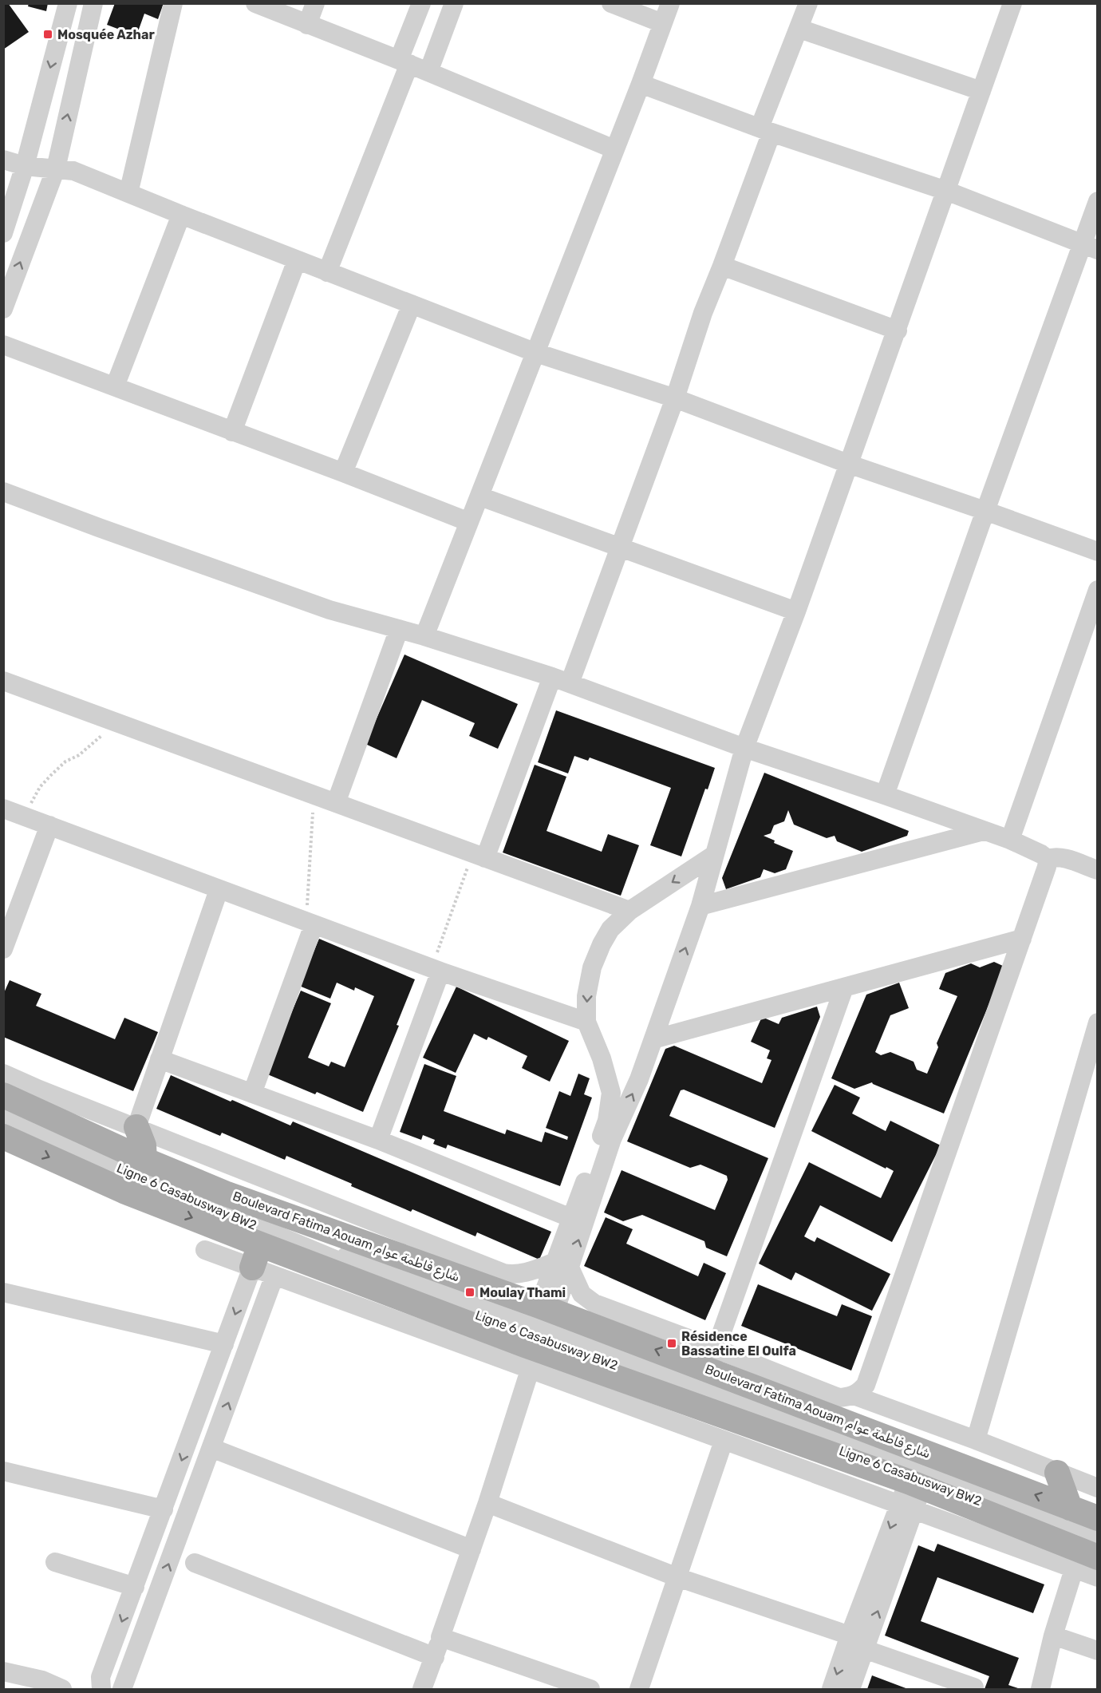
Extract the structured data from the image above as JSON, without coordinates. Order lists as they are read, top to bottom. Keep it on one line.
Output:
{"streets":{"main road":["Boulevard Fatima Aouam شارع فاطمة عوام"],"street":["Ligne 6 Casabusway BW2"]},"crossings":[["Ligne 6 Casabusway BW2","Boulevard Fatima Aouam شارع فاطمة عوام"]],"places":{"transit":["Mosquée Azhar","Moulay Thami","Résidence Bassatine El Oulfa"]}}
